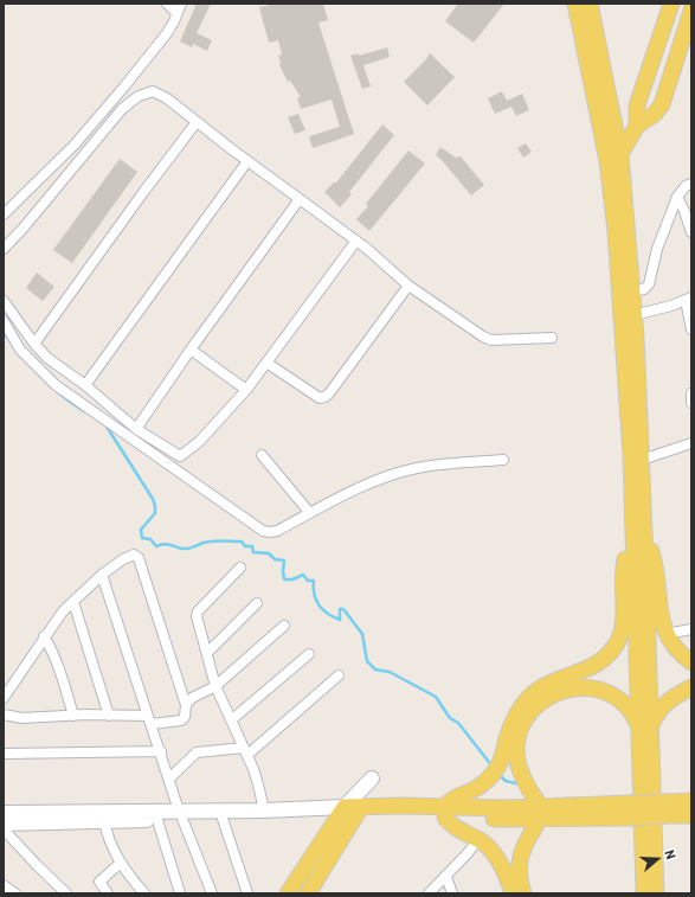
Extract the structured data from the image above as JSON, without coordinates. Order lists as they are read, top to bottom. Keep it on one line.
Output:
{"north":"right"}
